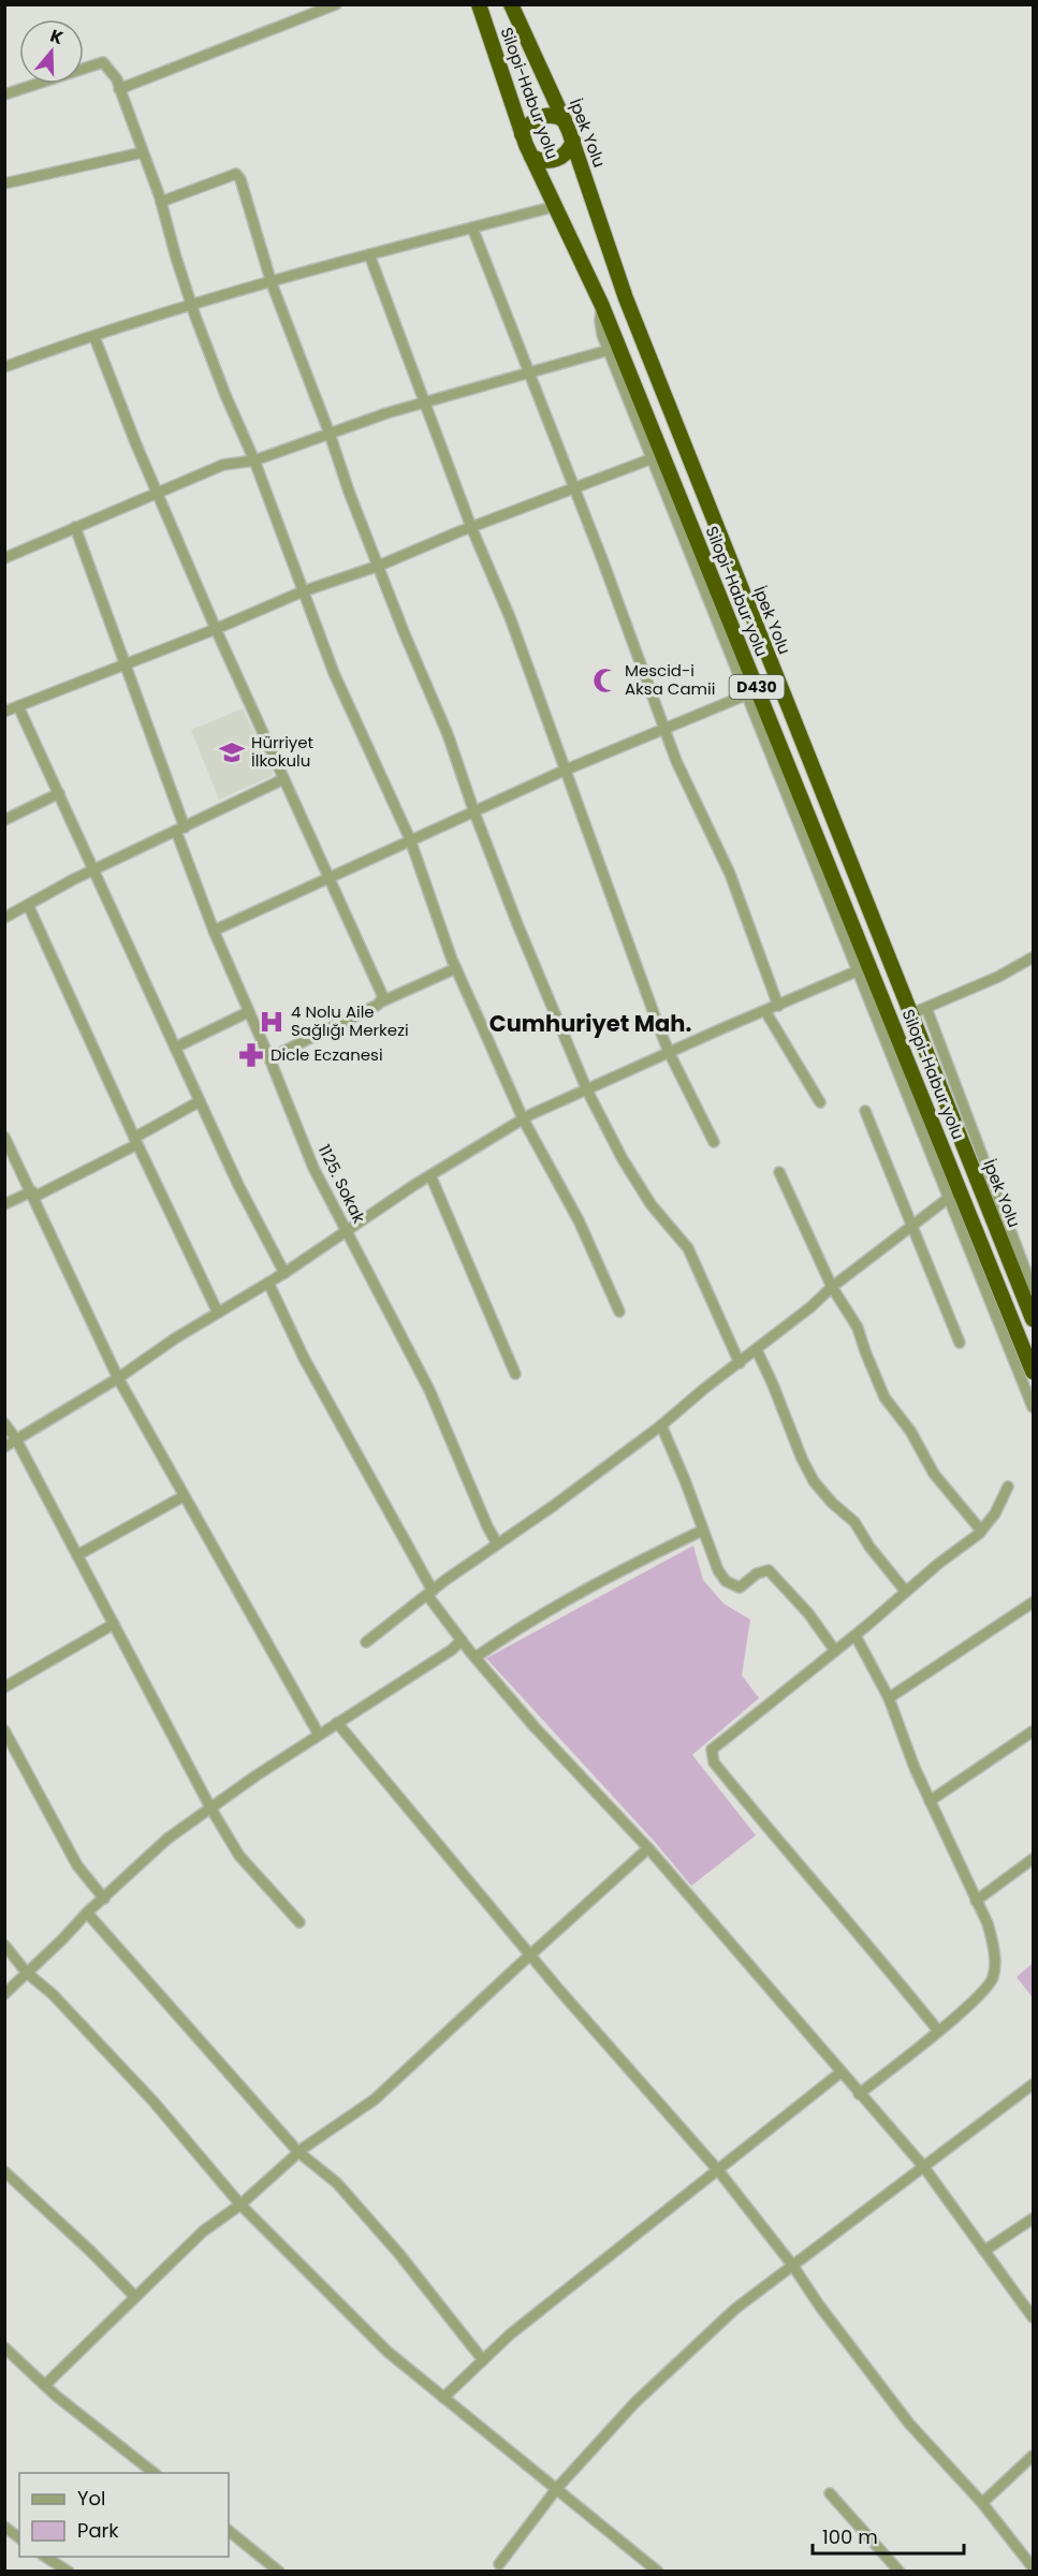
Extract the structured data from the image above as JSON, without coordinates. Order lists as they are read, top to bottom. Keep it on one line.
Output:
{"streets":{"highway":["Silopi-Habur yolu","İpek Yolu","D430"],"street":["1125. Sokak"]},"crossings":[["Silopi-Habur yolu","İpek Yolu"]],"districts":["Cumhuriyet Mah."],"places":{"mosque":["Mescid-i Aksa Camii"],"school or university":["Hürriyet İlkokulu"],"hospital":["4 Nolu Aile Sağlığı Merkezi"],"pharmacy":["Dicle Eczanesi"]},"legend":["Yol","Park"],"scale_bar":"100 m","north":"top"}
